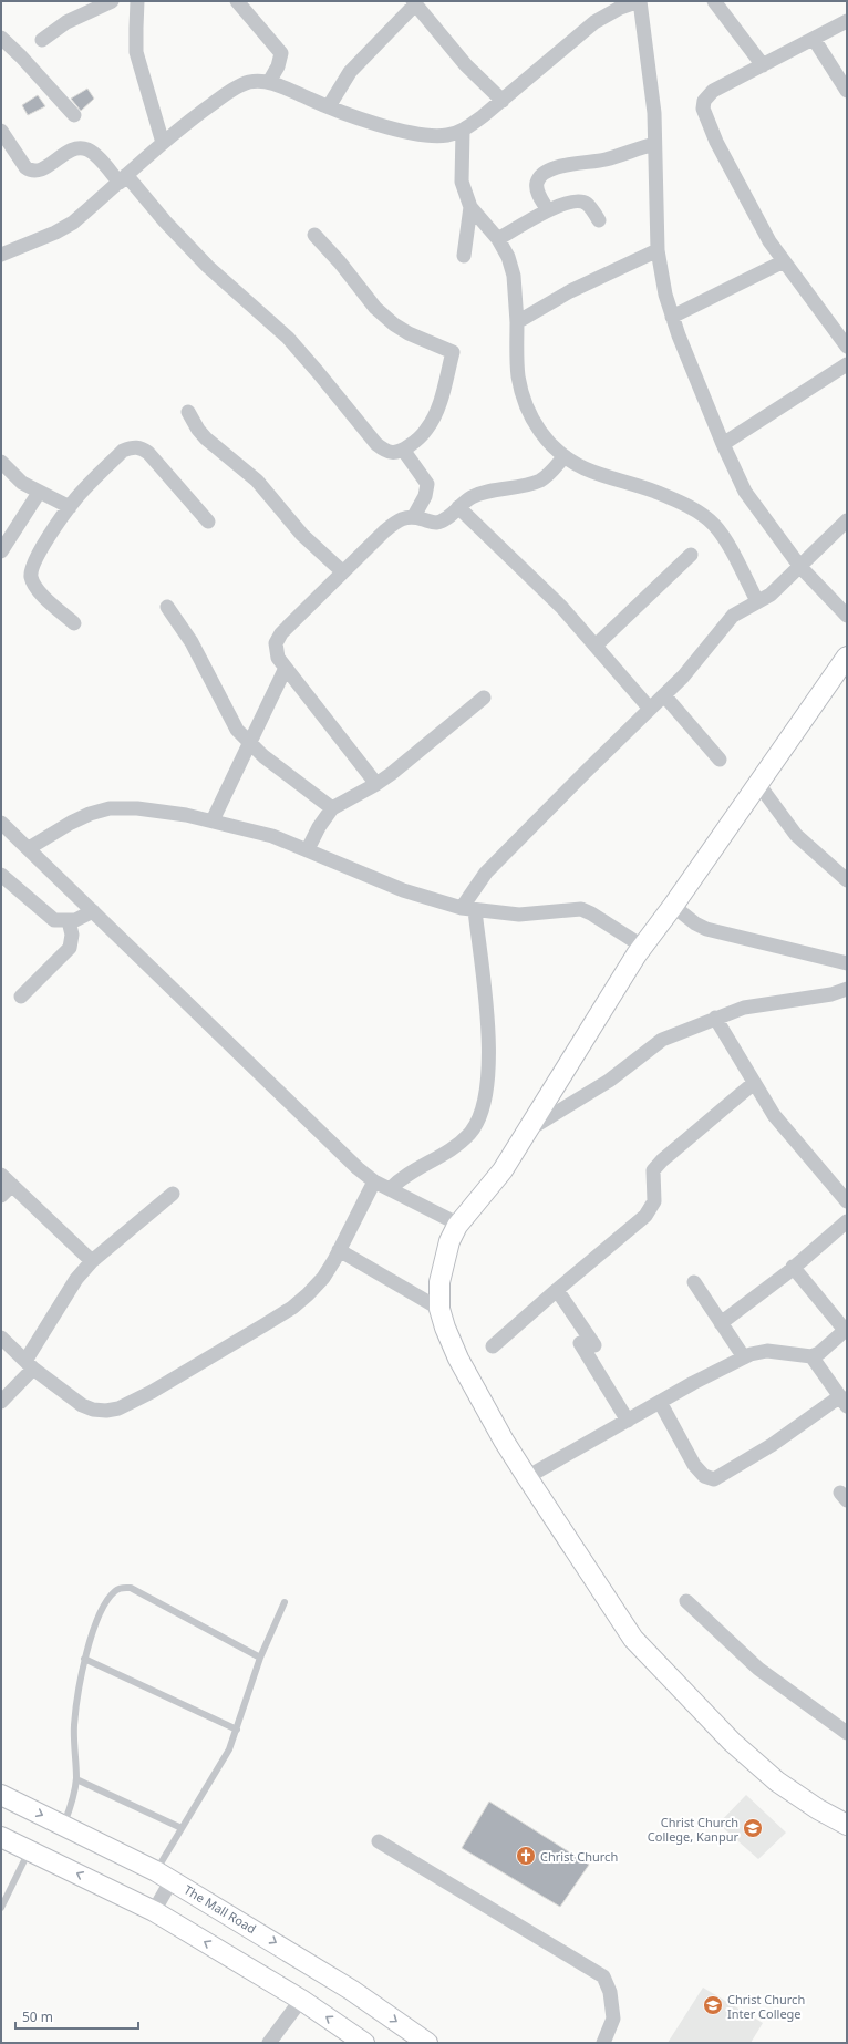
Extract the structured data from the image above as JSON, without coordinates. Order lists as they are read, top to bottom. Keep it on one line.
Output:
{"streets":{"street":["The Mall Road"]},"places":{"school or university":["Christ Church College, Kanpur","Christ Church Inter College"],"church":["Christ Church"]},"scale_bar":"50 m"}
